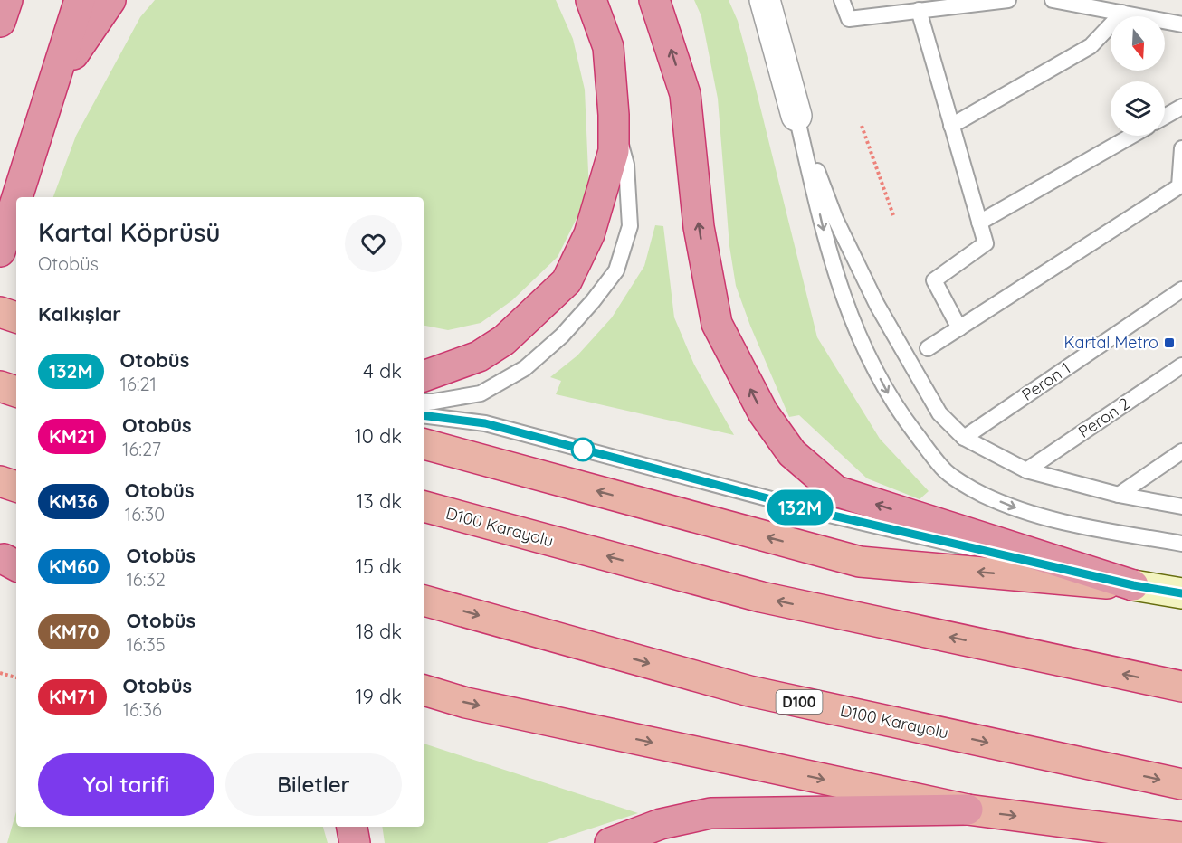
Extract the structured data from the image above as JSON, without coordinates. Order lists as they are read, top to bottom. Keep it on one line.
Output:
{"streets":{"highway":["D100 Karayolu","D100"],"lane":["Peron 1","Peron 2"]},"places":{"transit":["Kartal Metro"]},"lines":["bus line 132M"],"north":"bottom","page":{"on_map":"132M","heading":[["Kartal Köprüsü","Otobüs"],"Kalkışlar"],"list":[{"mark":"132M","name":"Otobüs","note":"16:21","value":"4 dk"},{"mark":"KM21","name":"Otobüs","note":"16:27","value":"10 dk"},{"mark":"KM36","name":"Otobüs","note":"16:30","value":"13 dk"},{"mark":"KM60","name":"Otobüs","note":"16:32","value":"15 dk"},{"mark":"KM70","name":"Otobüs","note":"16:35","value":"18 dk"},{"mark":"KM71","name":"Otobüs","note":"16:36","value":"19 dk"}],"buttons":["Yol tarifi","Biletler"]}}
